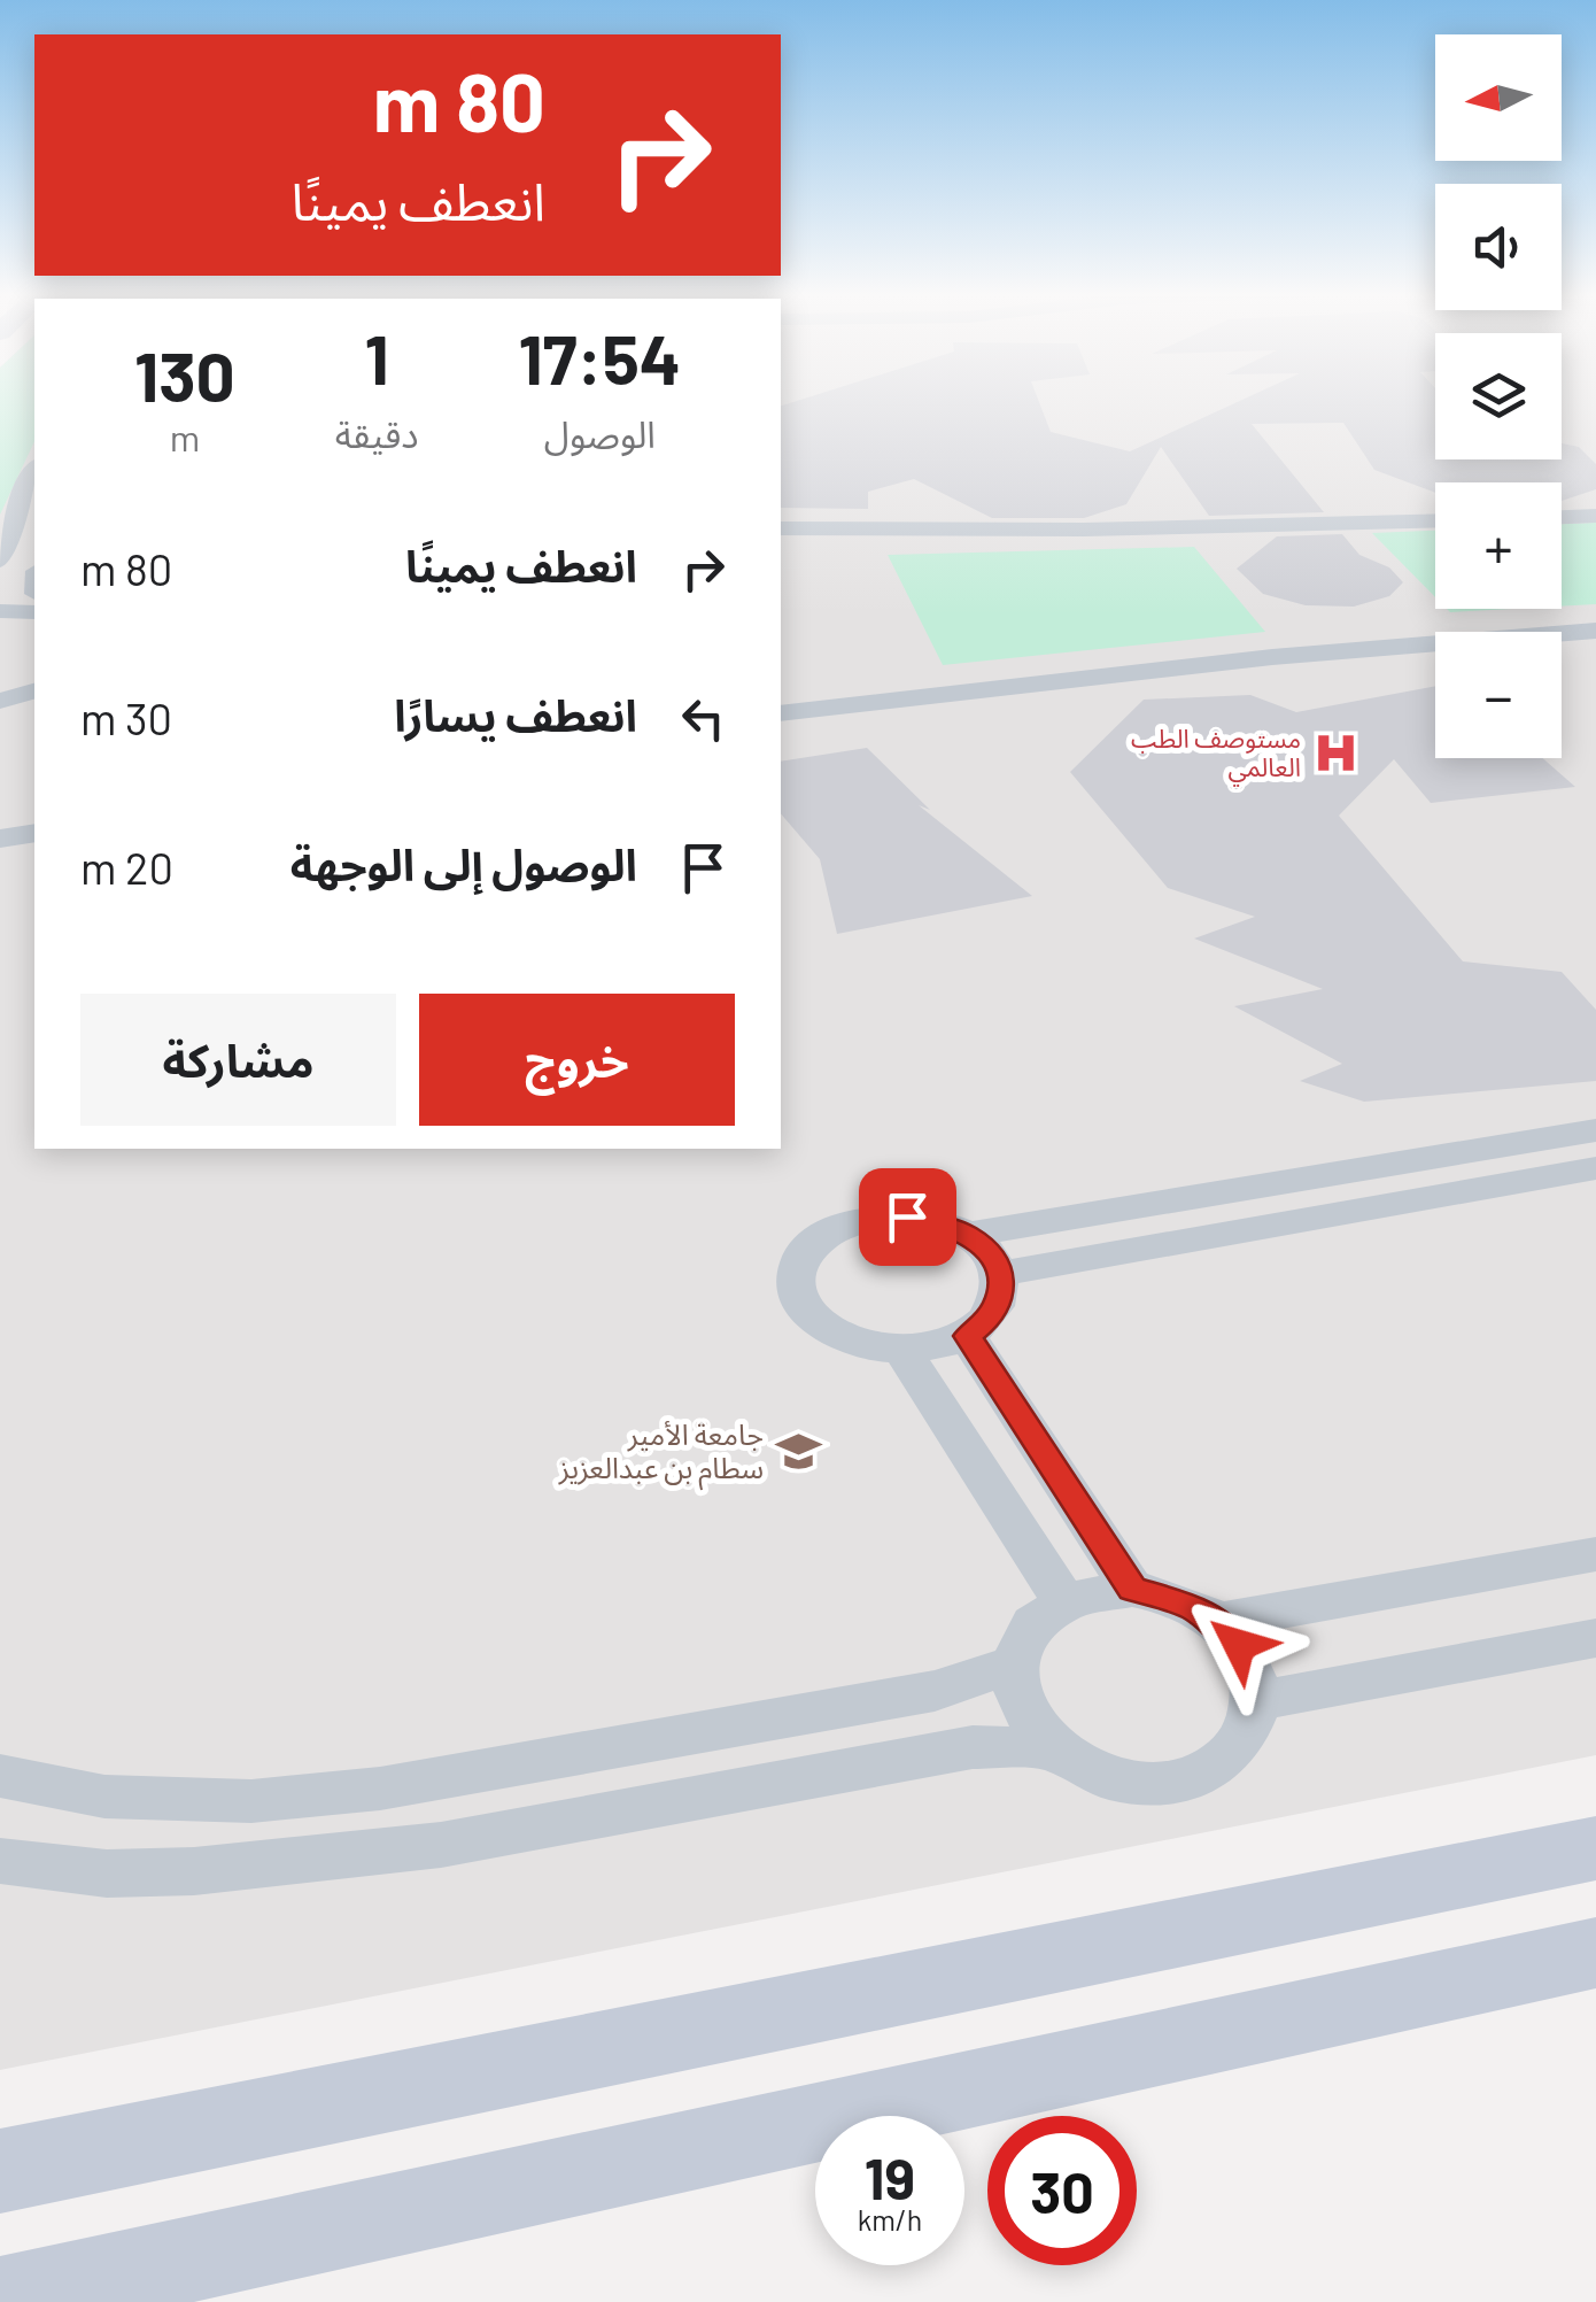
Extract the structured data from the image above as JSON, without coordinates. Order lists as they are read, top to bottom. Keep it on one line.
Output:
{"places":{"hospital":["مستوصف الطب العالمي"],"school or university":["جامعة الأمير سطام بن عبدالعزيز"]},"north":"left","page":{"map_buttons":["+","−"],"turn":["80 m","انعطف يمينًا"],"eta":["17:54","الوصول","1","دقيقة","130","m"],"list":[{"name":"انعطف يمينًا","value":"80 m"},{"name":"انعطف يسارًا","value":"30 m"},{"name":"الوصول إلى الوجهة","value":"20 m"}],"buttons":["خروج","مشاركة"],"speed":"19 km/h","limit":"30"}}
